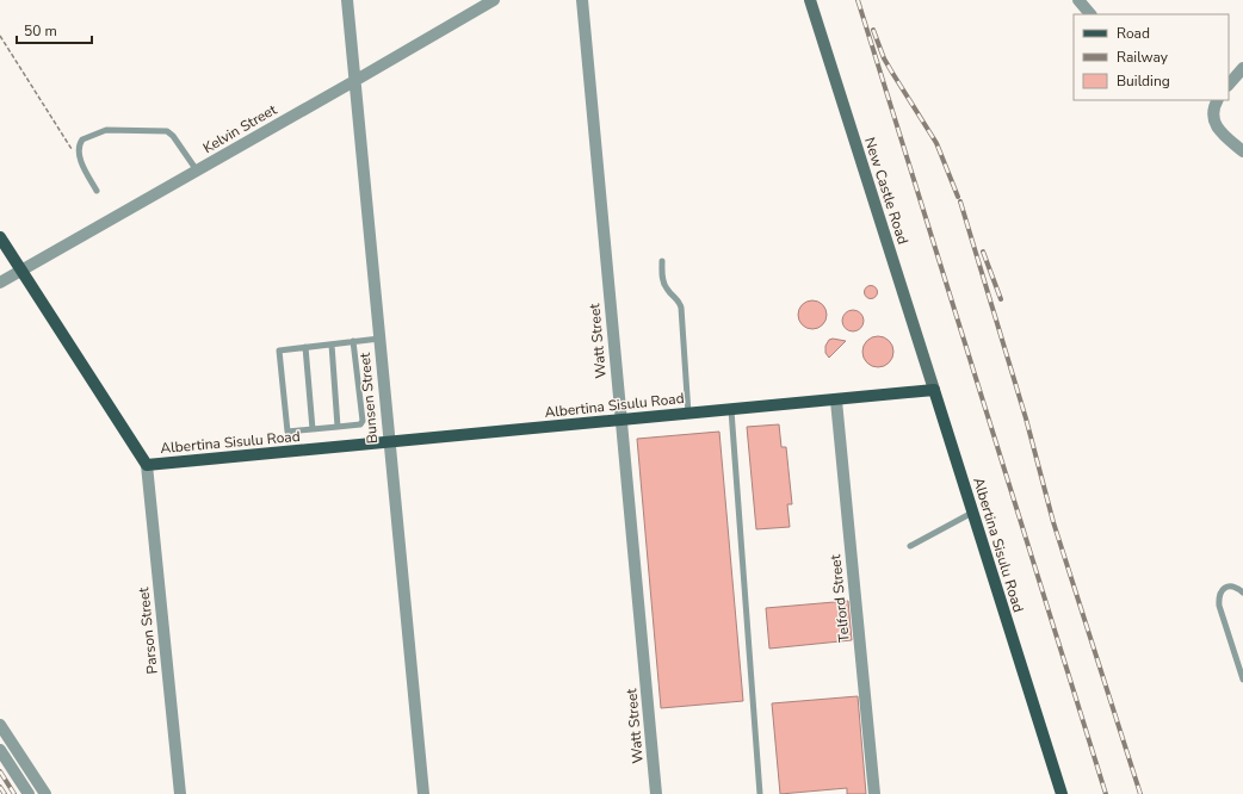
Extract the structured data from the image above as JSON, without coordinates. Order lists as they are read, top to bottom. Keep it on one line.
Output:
{"streets":{"main road":["Albertina Sisulu Road"],"street":["Kelvin Street","New Castle Road","Watt Street","Bunsen Street","Telford Street","Parson Street"]},"crossings":[["Kelvin Street","Bunsen Street"],["Kelvin Street","Albertina Sisulu Road"],["New Castle Road","Albertina Sisulu Road"],["Watt Street","Albertina Sisulu Road"],["Bunsen Street","Albertina Sisulu Road"],["Albertina Sisulu Road","Telford Street"],["Albertina Sisulu Road","Parson Street"]],"legend":["Road","Railway","Building"],"scale_bar":"50 m"}
